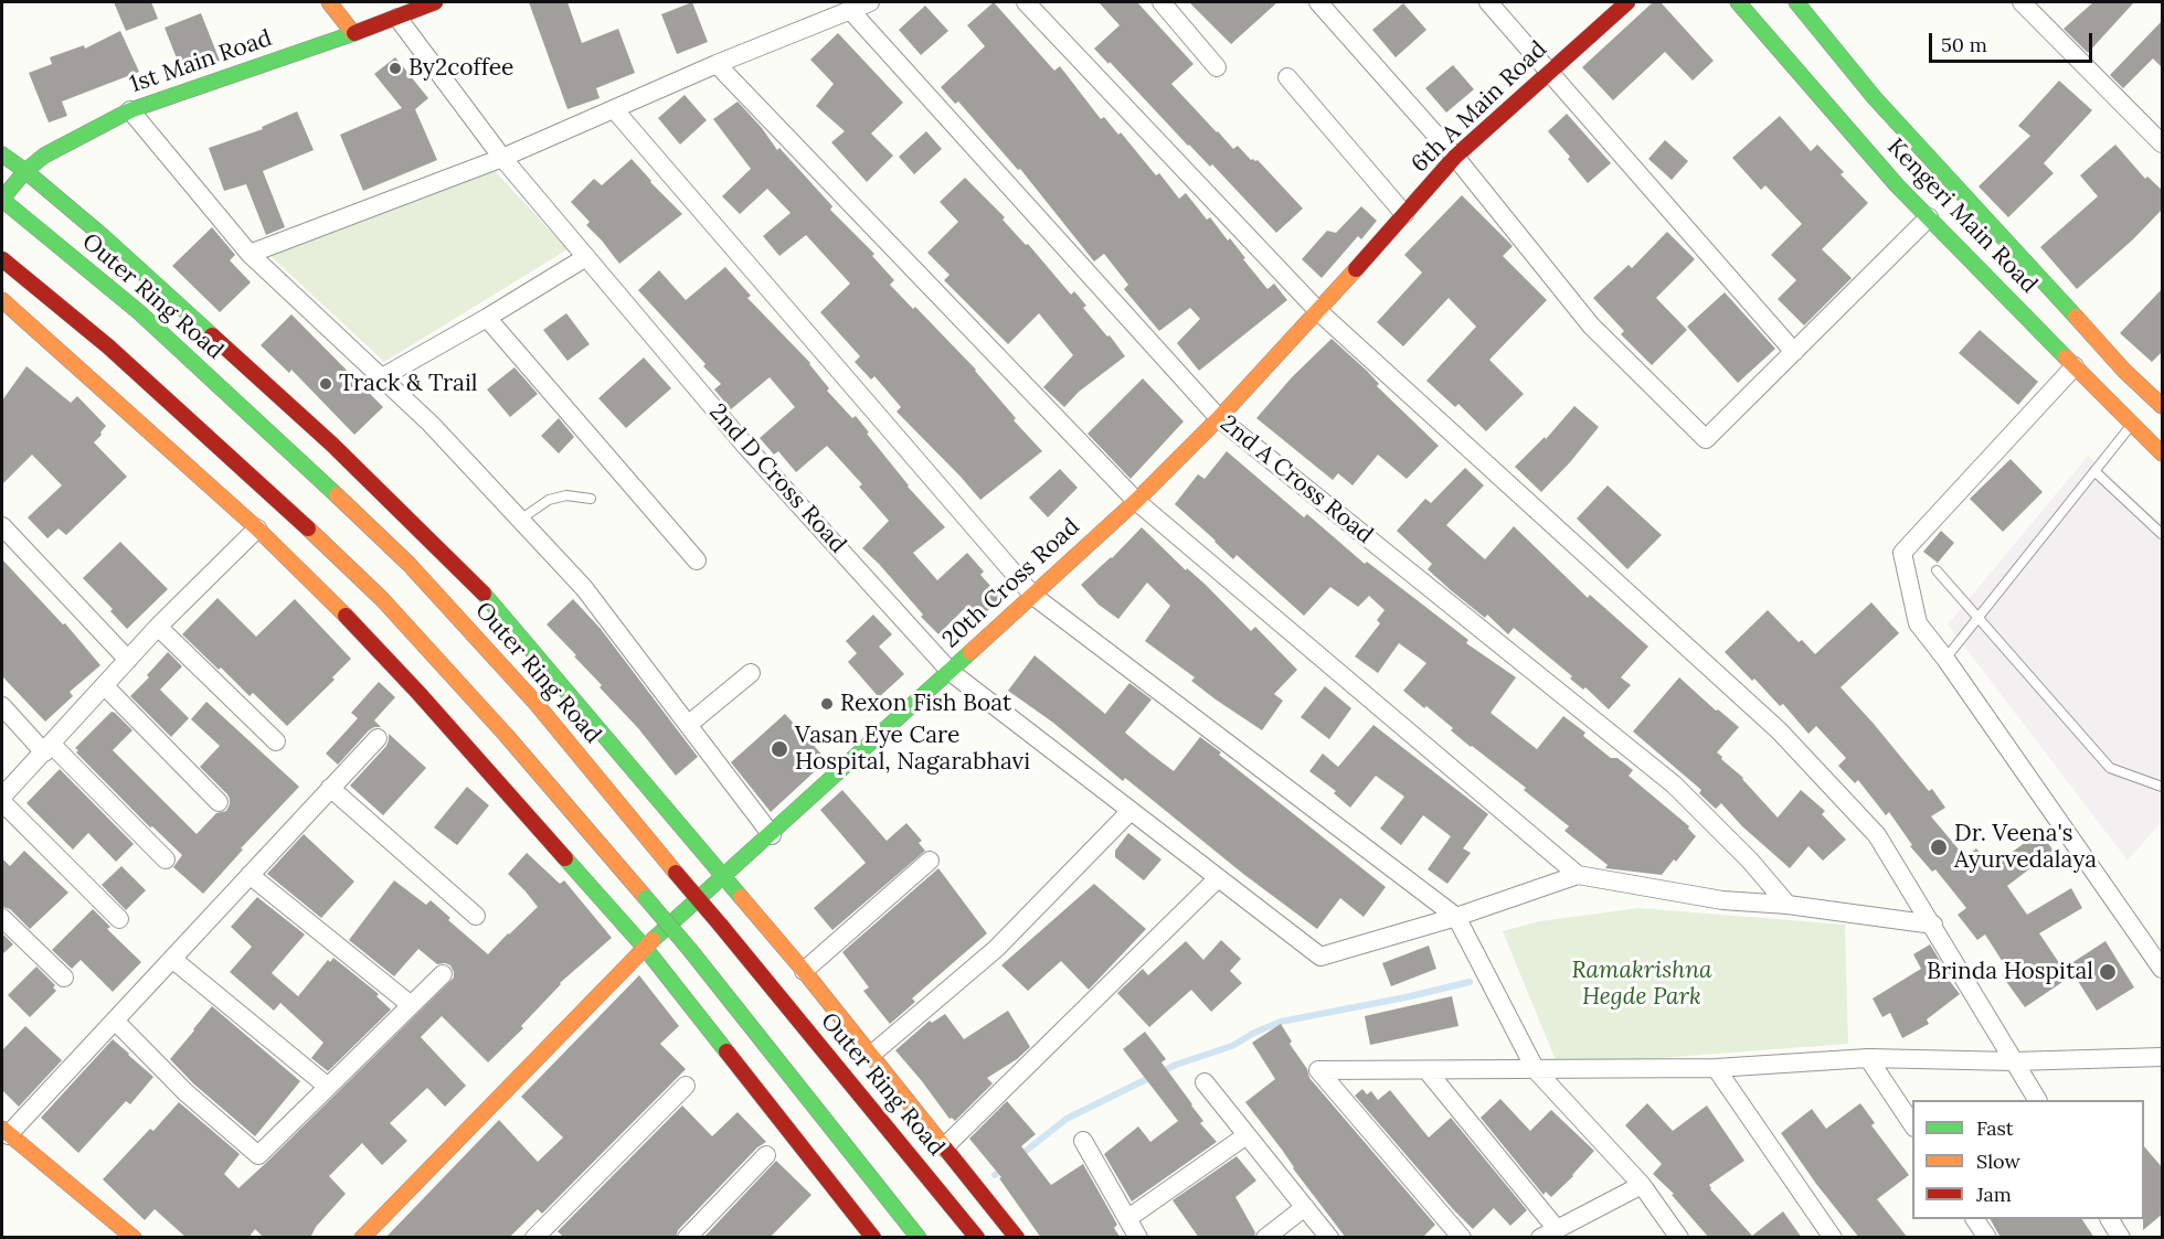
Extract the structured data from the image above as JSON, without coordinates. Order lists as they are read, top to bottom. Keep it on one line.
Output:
{"streets":{"main road":["1st Main Road","6th A Main Road","Kengeri Main Road","Outer Ring Road","20th Cross Road"],"street":["2nd D Cross Road","2nd A Cross Road"]},"crossings":[["1st Main Road","Outer Ring Road"],["1st Main Road","2nd D Cross Road"],["6th A Main Road","20th Cross Road"],["2nd D Cross Road","20th Cross Road"],["2nd A Cross Road","20th Cross Road"]],"parks":["Ramakrishna Hegde Park"],"places":["By2coffee","Track & Trail","Rexon Fish Boat","Vasan Eye Care Hospital, Nagarabhavi","Dr. Veena's Ayurvedalaya","Brinda Hospital"],"legend":["Fast","Slow","Jam"],"scale_bar":"50 m"}
